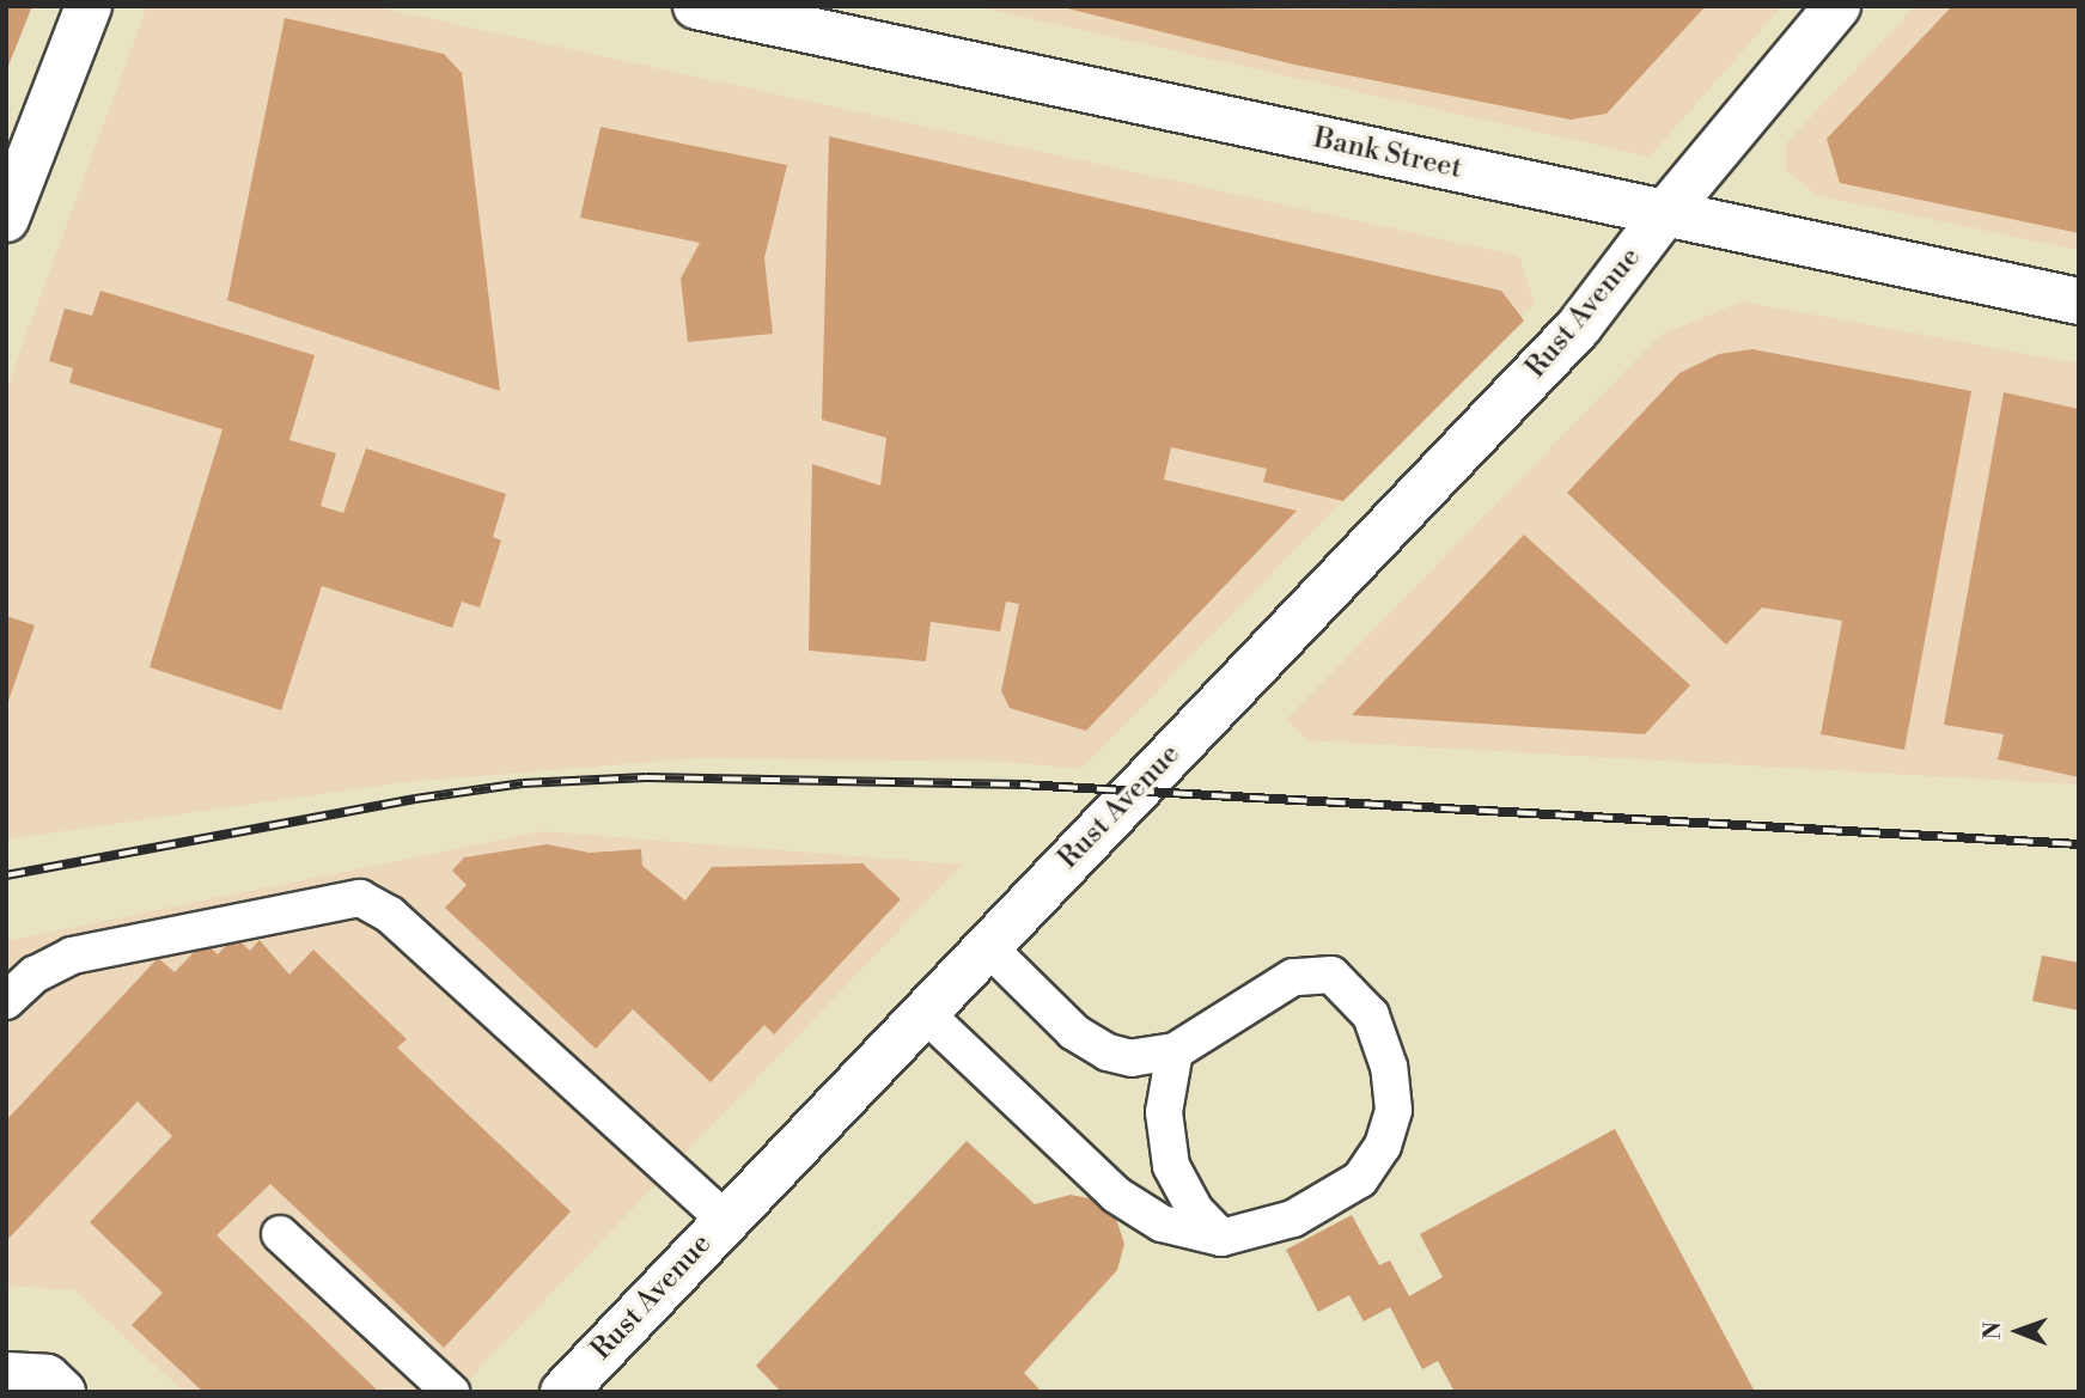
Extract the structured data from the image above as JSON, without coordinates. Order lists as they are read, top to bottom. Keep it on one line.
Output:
{"streets":{"main road":["Bank Street","Rust Avenue"]},"crossings":[["Bank Street","Rust Avenue"]],"north":"left"}
